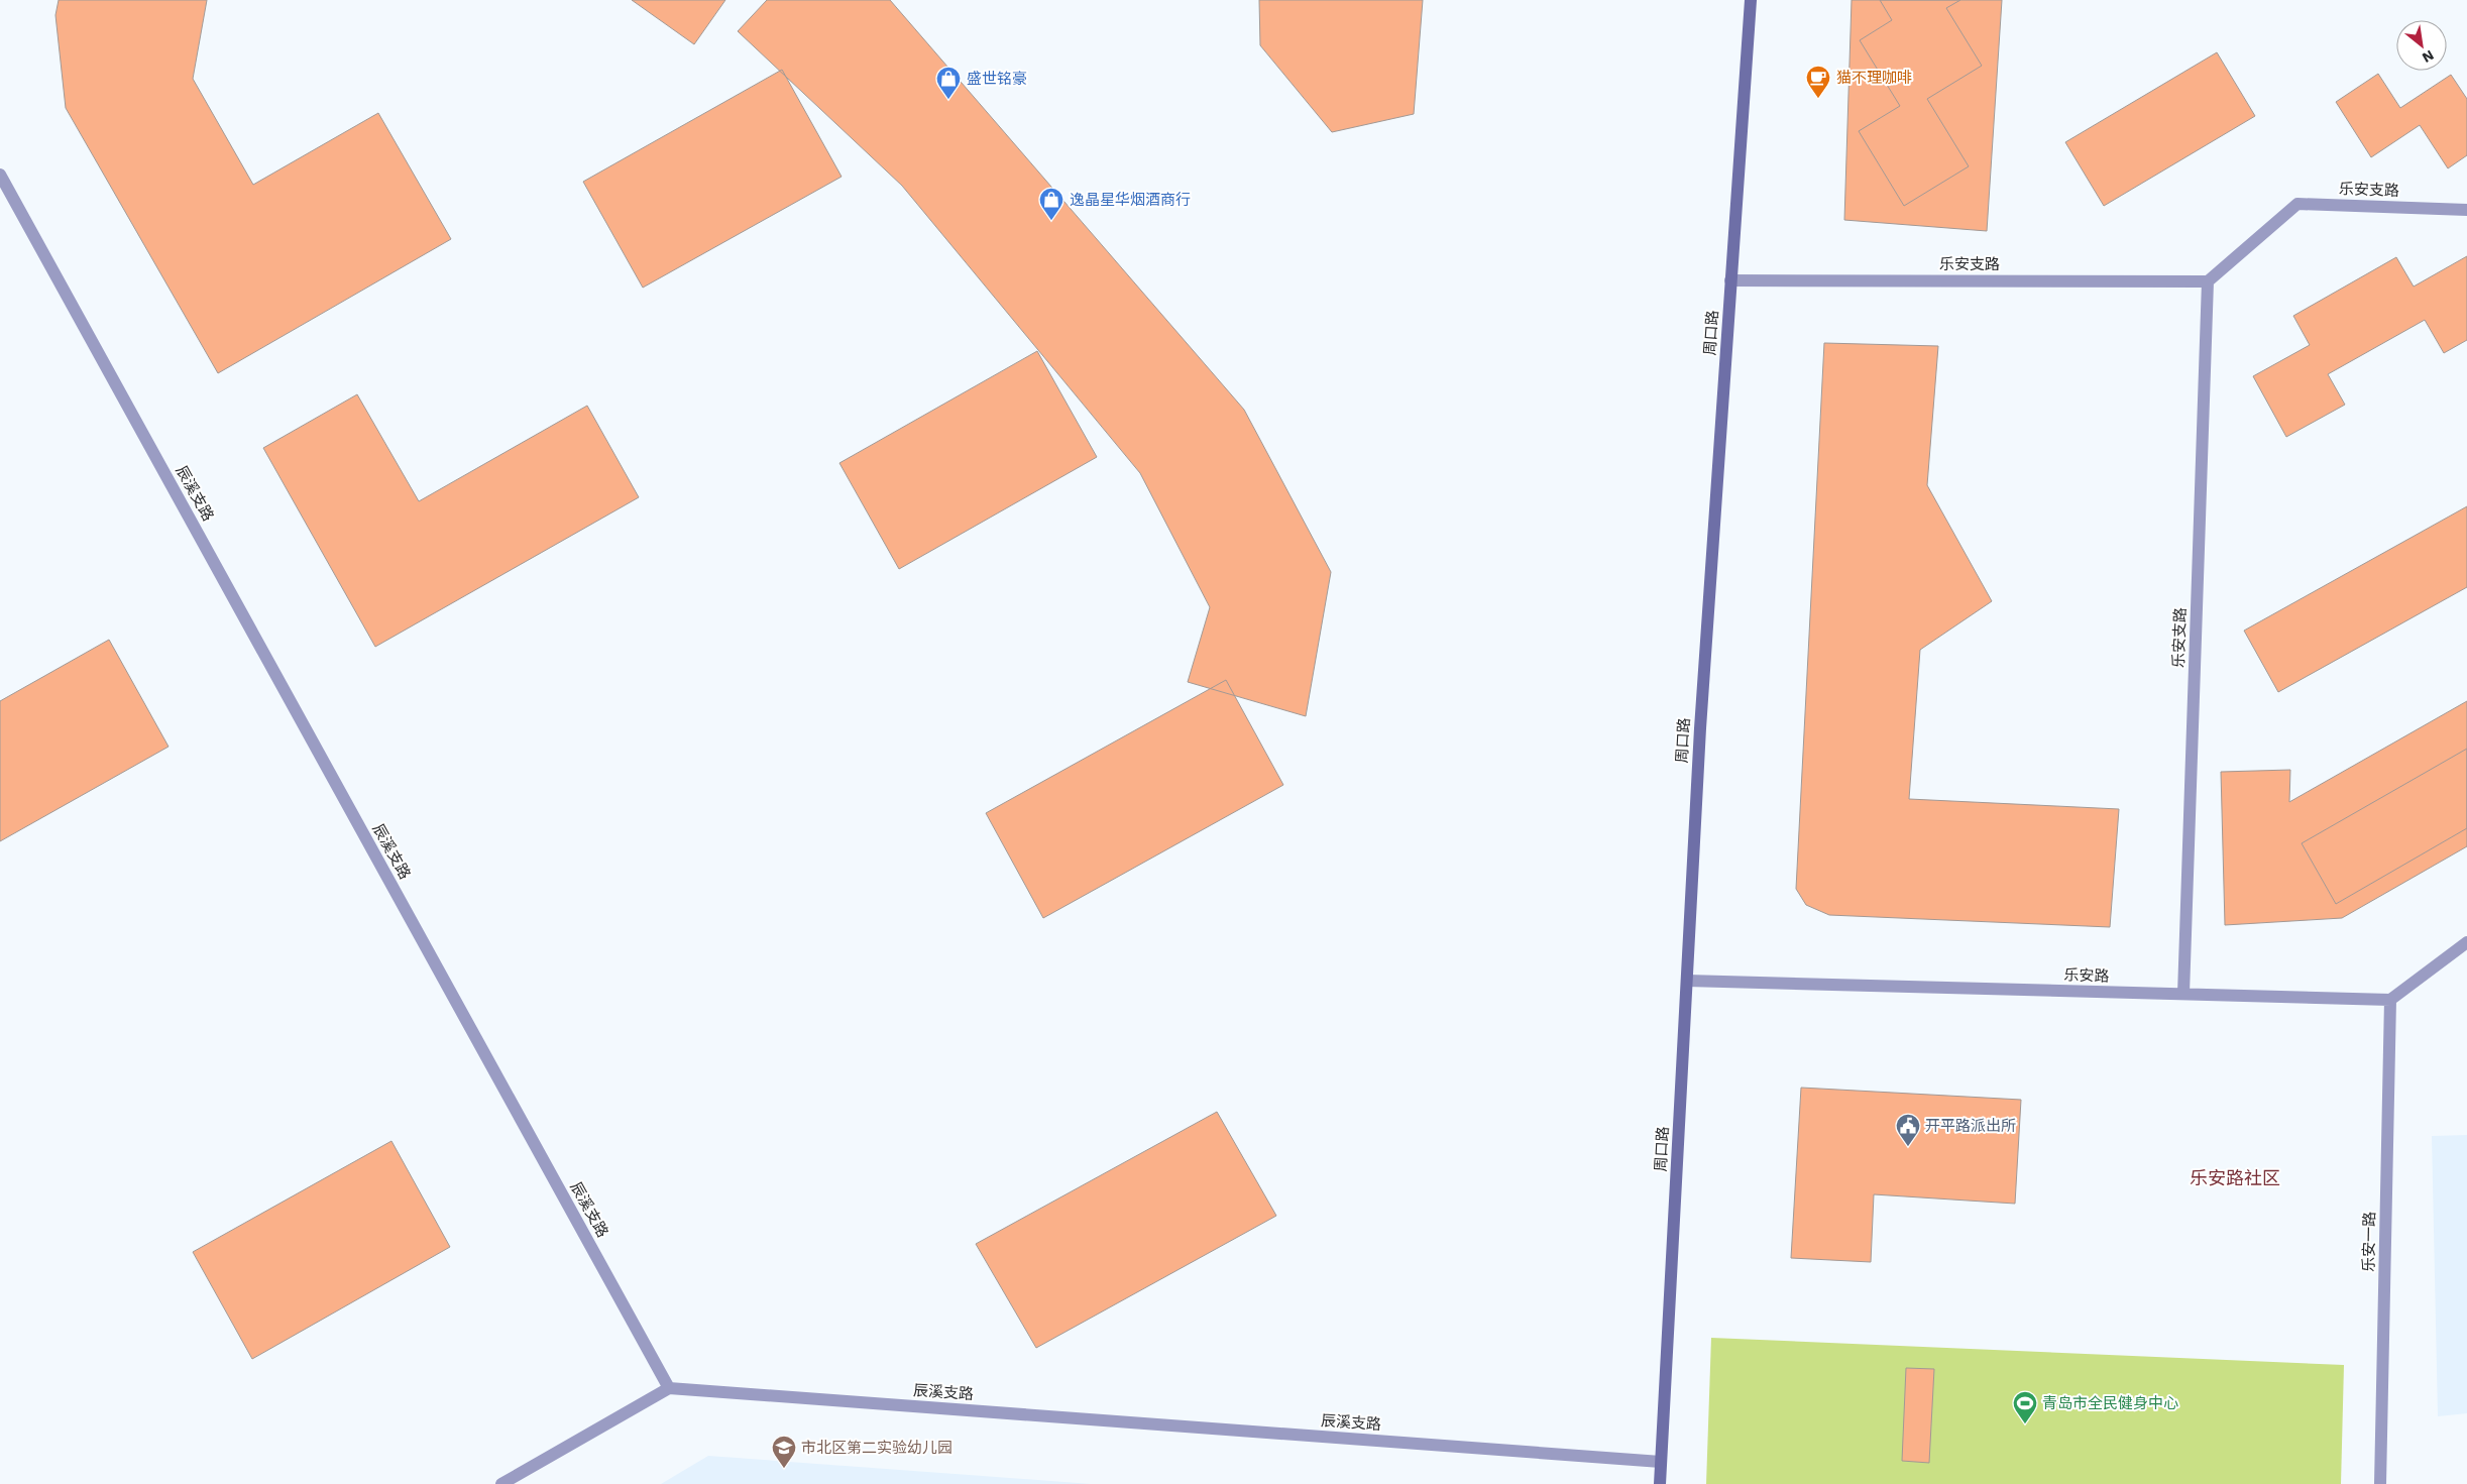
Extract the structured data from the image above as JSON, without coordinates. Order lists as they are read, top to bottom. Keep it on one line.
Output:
{"streets":{"main road":["周口路"],"street":["乐安支路","辰溪支路","乐安路","乐安一路"]},"crossings":[["乐安支路","周口路"],["乐安支路","乐安路"],["周口路","辰溪支路"],["周口路","乐安路"],["乐安路","乐安一路"]],"districts":["乐安路社区"],"places":{"cafe":["猫不理咖啡"],"shop":["盛世铭豪","逸晶星华烟酒商行"],"public building":["开平路派出所"],"sports":["青岛市全民健身中心"],"school or university":["市北区第二实验幼儿园"]},"north":"bottom right"}
